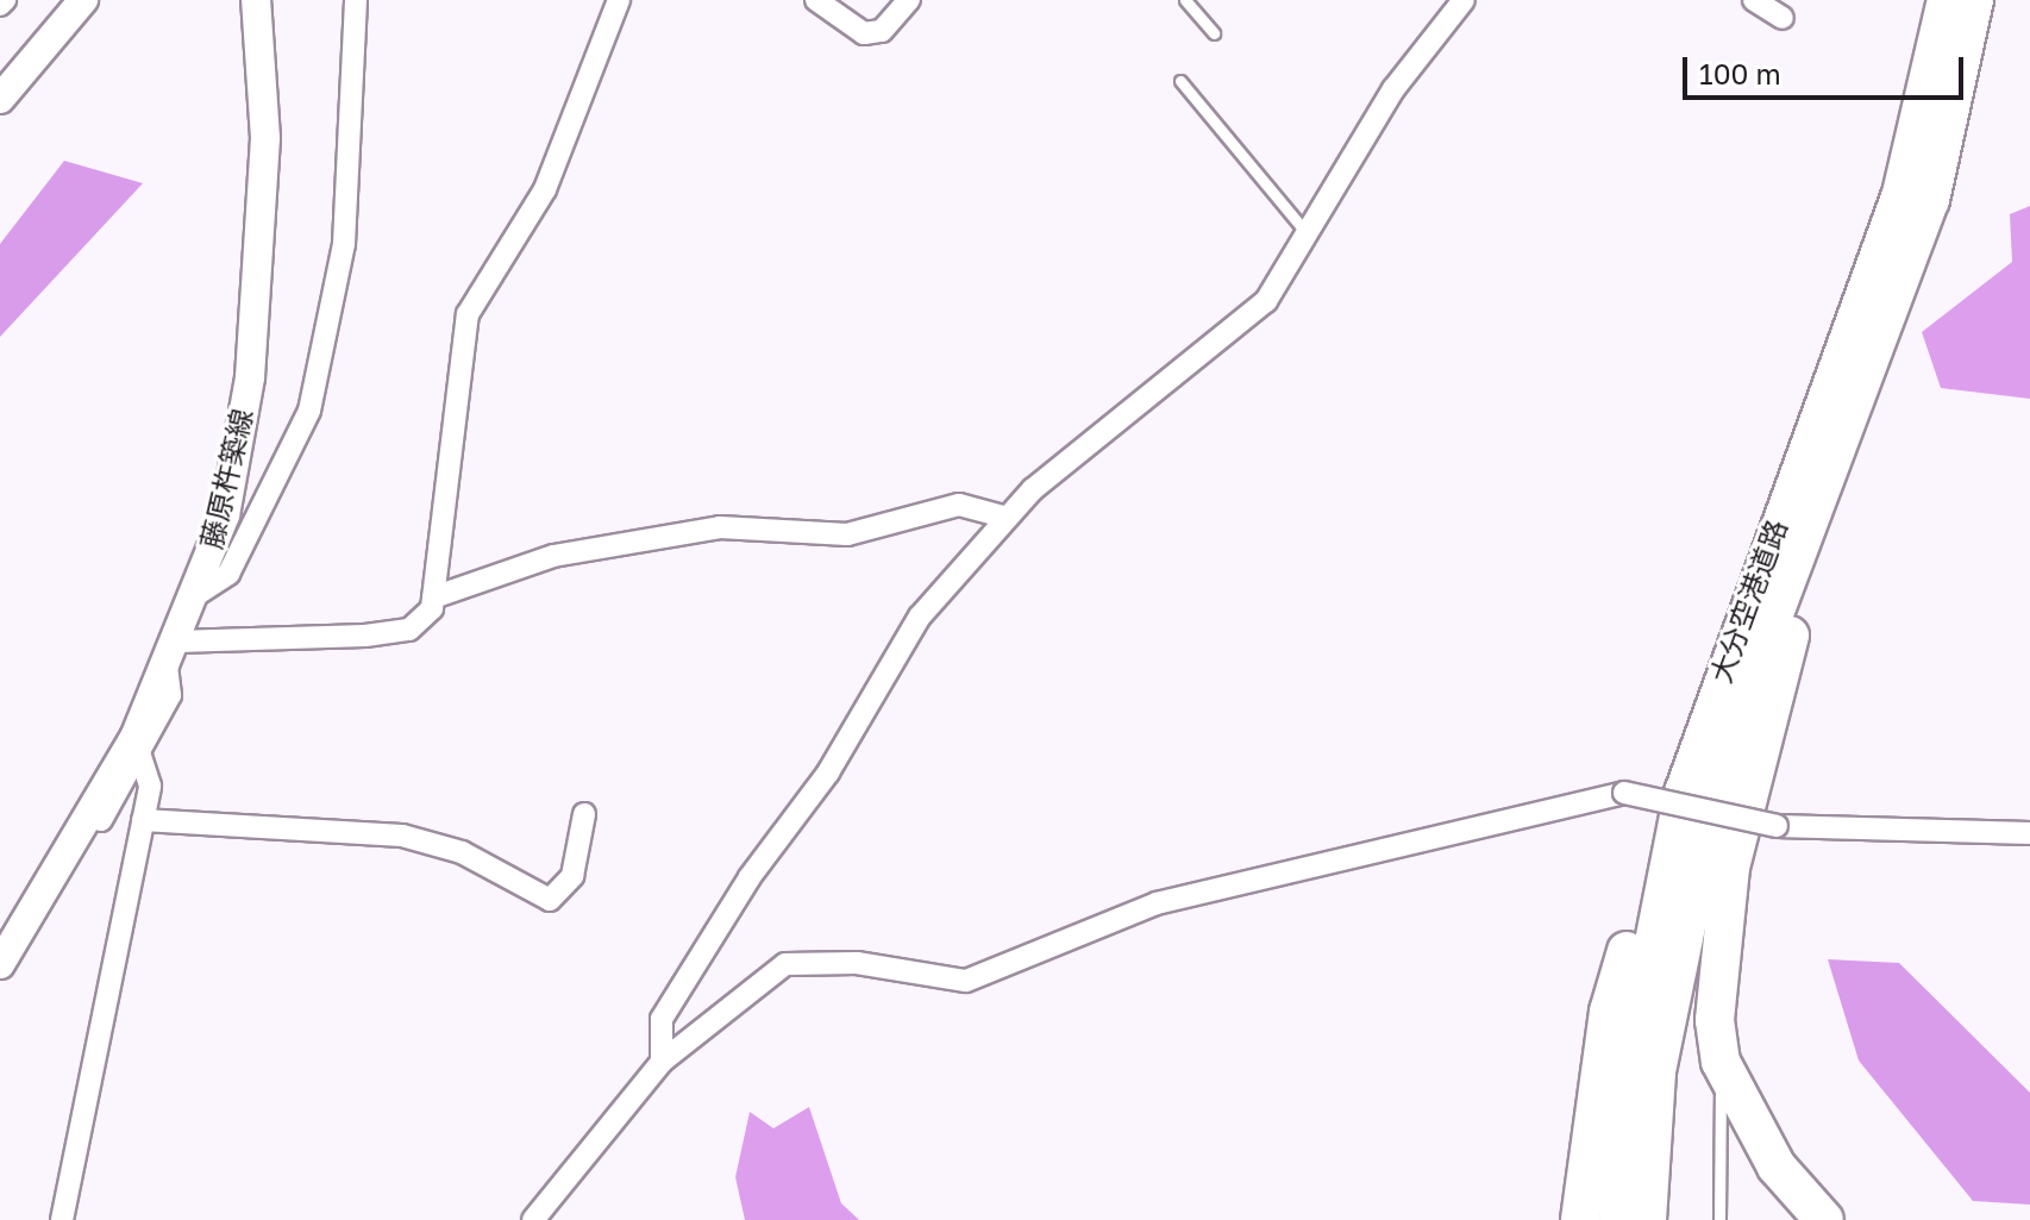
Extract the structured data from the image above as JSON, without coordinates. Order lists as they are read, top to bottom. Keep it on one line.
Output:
{"streets":{"highway":["大分空港道路"],"main road":["藤原杵築線"]},"scale_bar":"100 m"}
